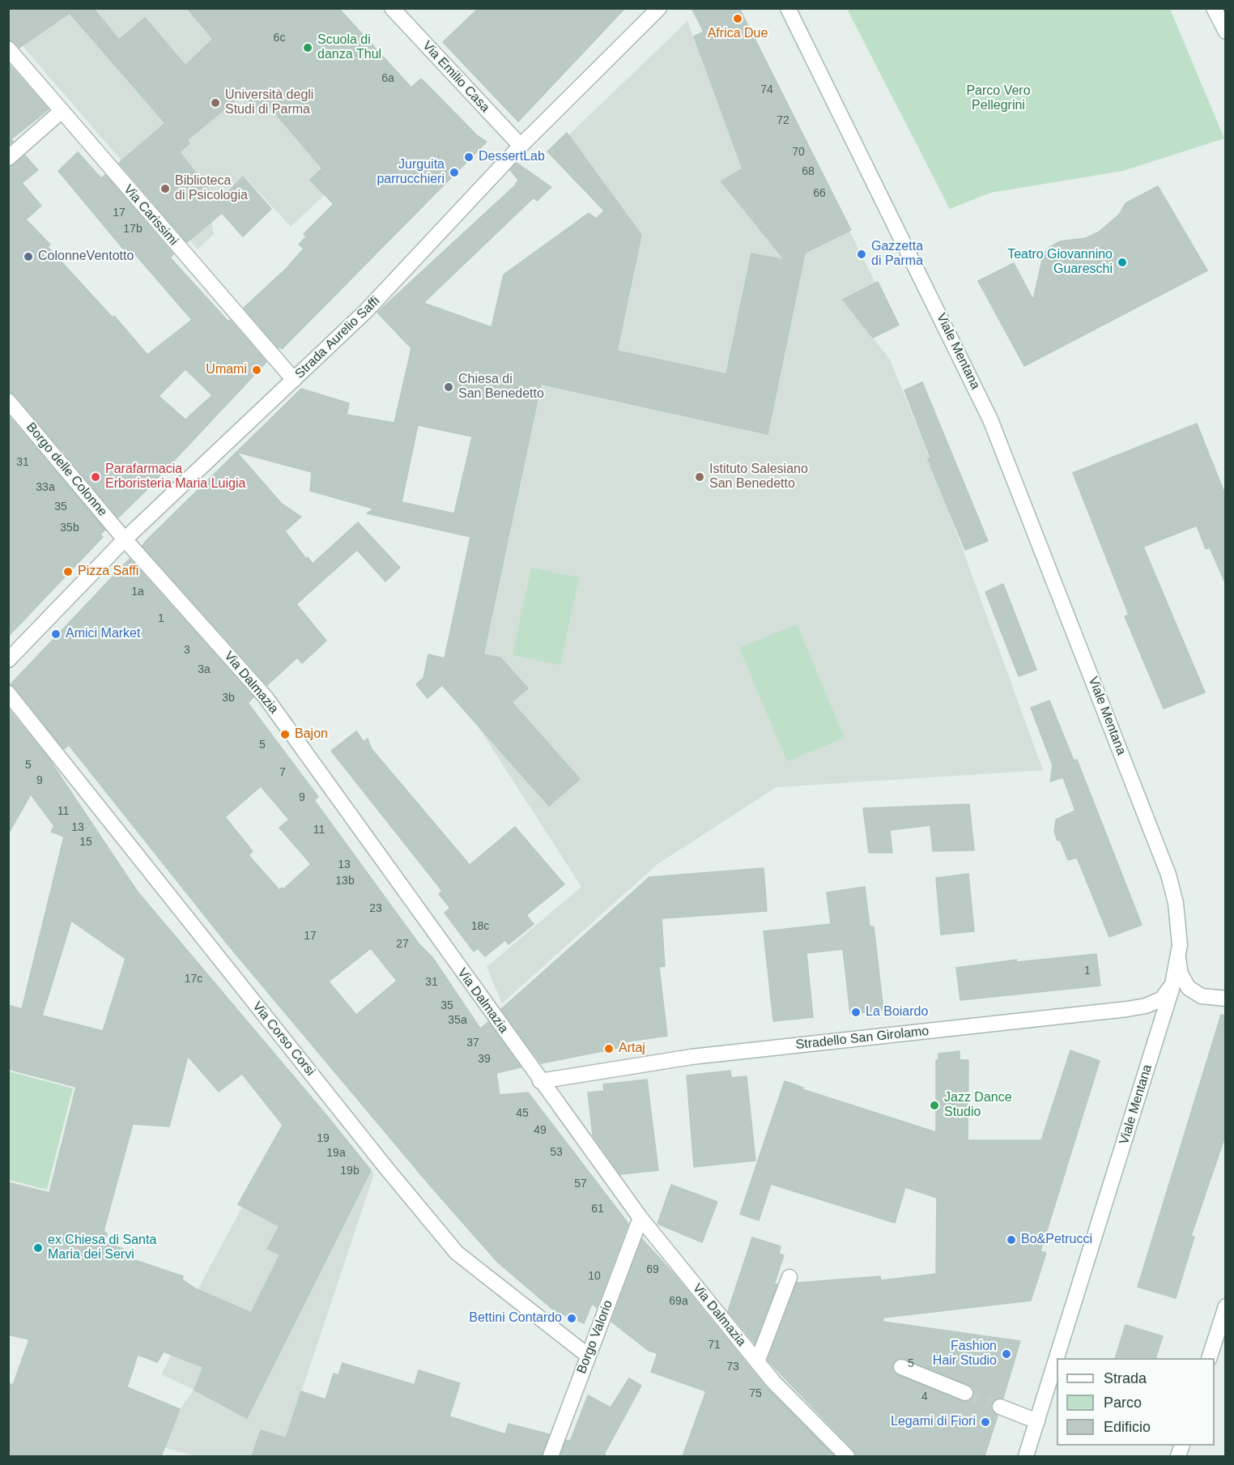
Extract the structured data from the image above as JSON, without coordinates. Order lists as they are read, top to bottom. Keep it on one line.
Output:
{"streets":{"street":["Via Emilio Casa","Via Carissimi","Strada Aurelio Saffi","Viale Mentana","Borgo delle Colonne","Via Dalmazia","Stradello San Girolamo","Via Corso Corsi","Borgo Valorio"]},"crossings":[["Via Emilio Casa","Strada Aurelio Saffi"],["Via Carissimi","Strada Aurelio Saffi"],["Strada Aurelio Saffi","Borgo delle Colonne"],["Strada Aurelio Saffi","Via Dalmazia"],["Viale Mentana","Stradello San Girolamo"],["Borgo delle Colonne","Via Dalmazia"],["Via Dalmazia","Stradello San Girolamo"],["Via Dalmazia","Borgo Valorio"],["Via Corso Corsi","Borgo Valorio"]],"parks":["Parco Vero Pellegrini"],"places":["Africa Due","Scuola di danza Thul","Università degli Studi di Parma","DessertLab","Jurguita parrucchieri","Biblioteca di Psicologia","Gazzetta di Parma","ColonneVentotto","Teatro Giovannino Guareschi","Umami","Chiesa di San Benedetto","Parafarmacia Erboristeria Maria Luigia","Istituto Salesiano San Benedetto","Pizza Saffi","Amici Market","Bajon","La Boiardo","Artaj","Jazz Dance Studio","Bo&Petrucci","ex Chiesa di Santa Maria dei Servi","Bettini Contardo","Fashion Hair Studio","Legami di Fiori"],"house_numbers":["6c","6a","74","72","70","68","66","17","17b","31","33a","35","35b","1a","1","3","3a","3b","5","5","7","9","9","11","13","11","15","13","13b","23","18c","17","27","1","17c","31","35","35a","37","39","45","49","19","53","19a","19b","57","61","69","10","69a","71","5","73","75","4"],"legend":["Strada","Parco","Edificio"]}
